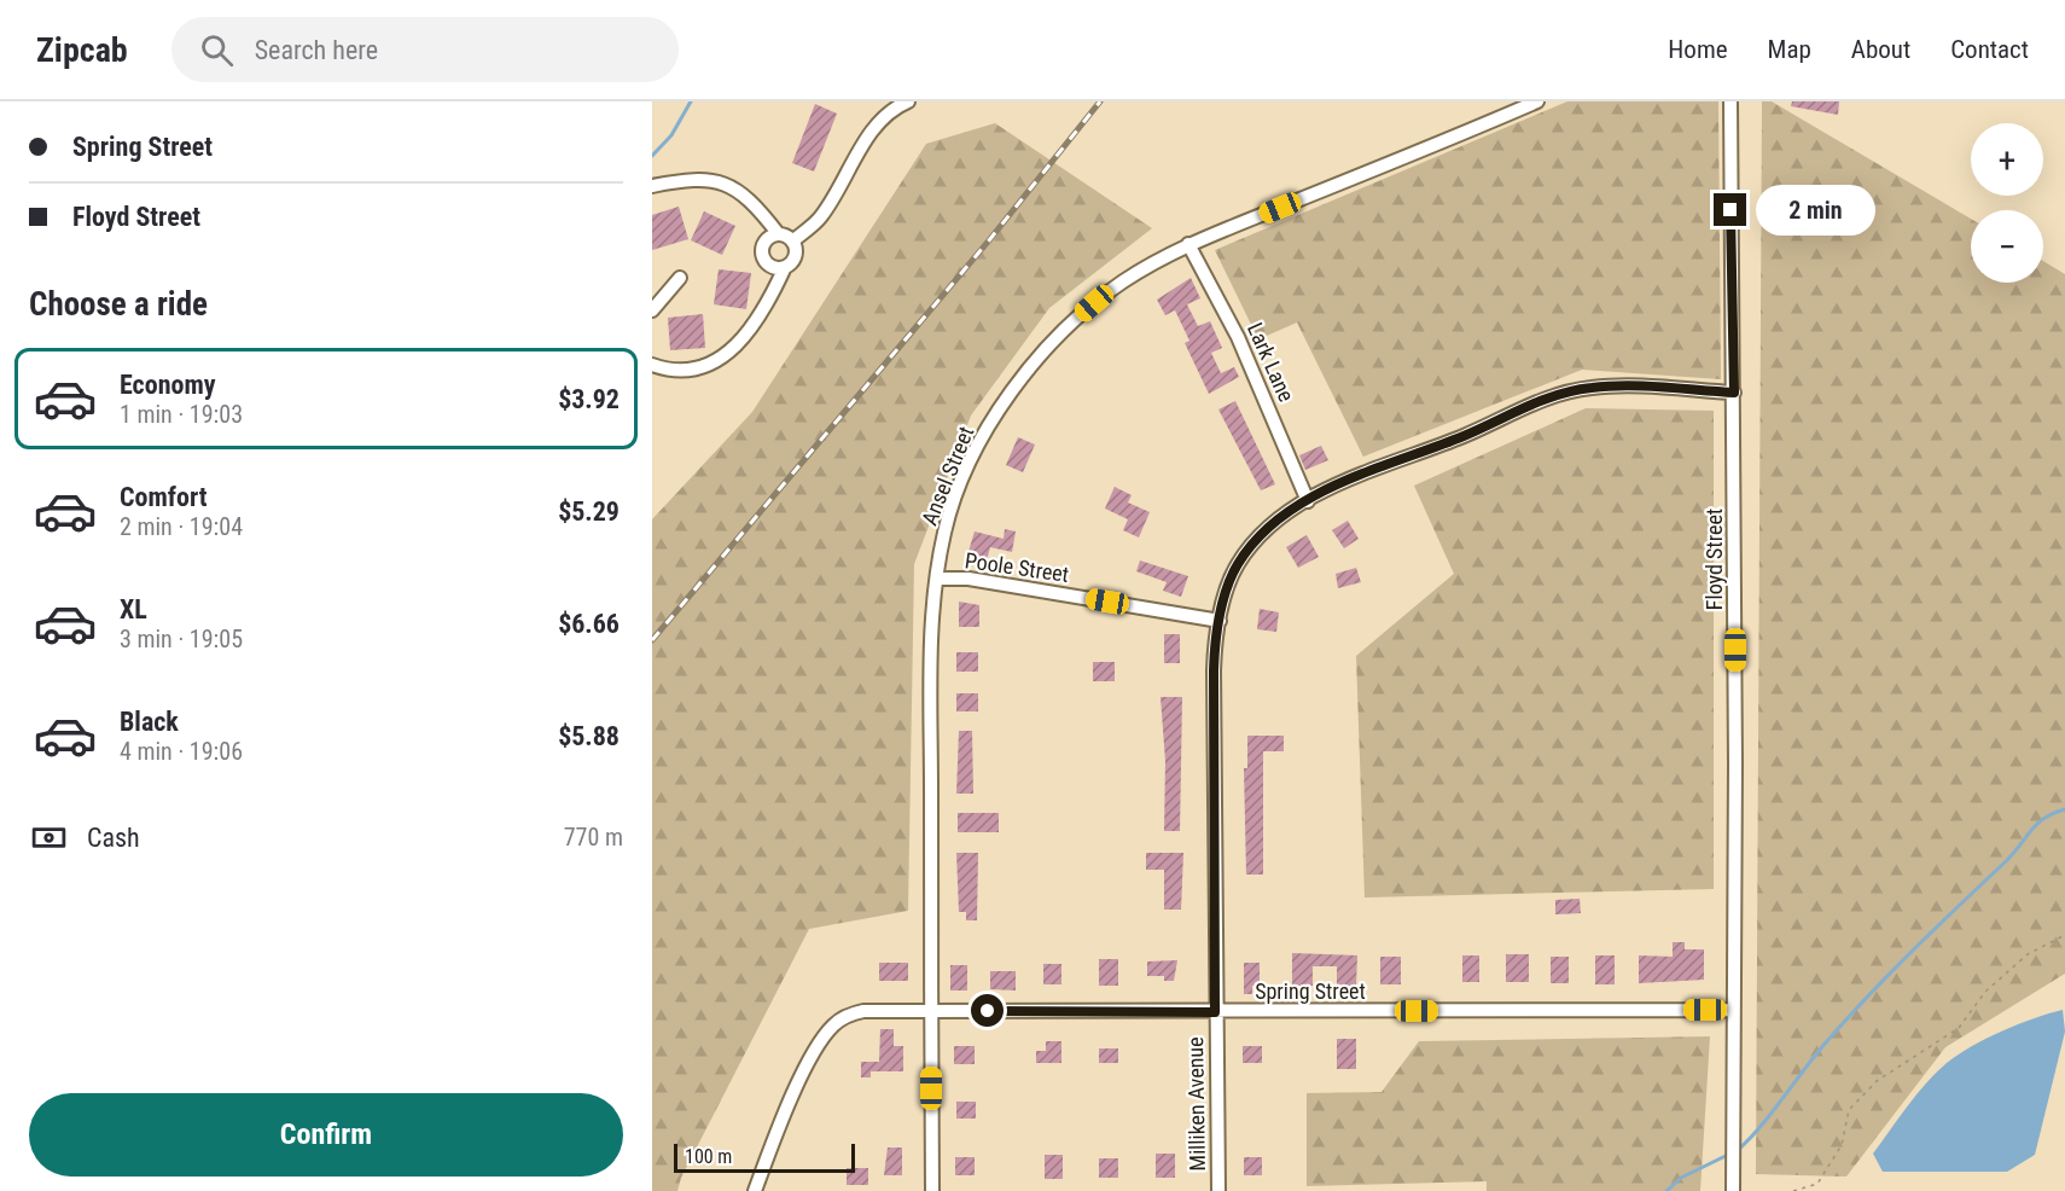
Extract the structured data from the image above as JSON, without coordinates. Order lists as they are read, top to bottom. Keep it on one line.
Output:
{"streets":{"street":["Lark Lane","Ansel Street","Floyd Street","Poole Street","Spring Street","Milliken Avenue"]},"crossings":[["Lark Lane","Ansel Street"],["Lark Lane","Milliken Avenue"],["Ansel Street","Poole Street"],["Ansel Street","Spring Street"],["Floyd Street","Spring Street"],["Floyd Street","Milliken Avenue"],["Poole Street","Milliken Avenue"],["Spring Street","Milliken Avenue"]],"scale_bar":"100 m","page":{"header":"Zipcab","search":"Search here","nav":["Home","Map","About","Contact"],"banner":["Spring Street","Floyd Street"],"map_buttons":["+","−"],"bubble":"2 min","heading":"Choose a ride","list":[{"name":"Economy","note":"1 min · 19:03","value":"$3.92"},{"name":"Comfort","note":"2 min · 19:04","value":"$5.29"},{"name":"XL","note":"3 min · 19:05","value":"$6.66"},{"name":"Black","note":"4 min · 19:06","value":"$5.88"}],"pay":["Cash","770 m"],"buttons":"Confirm","scale":"100 m"}}
